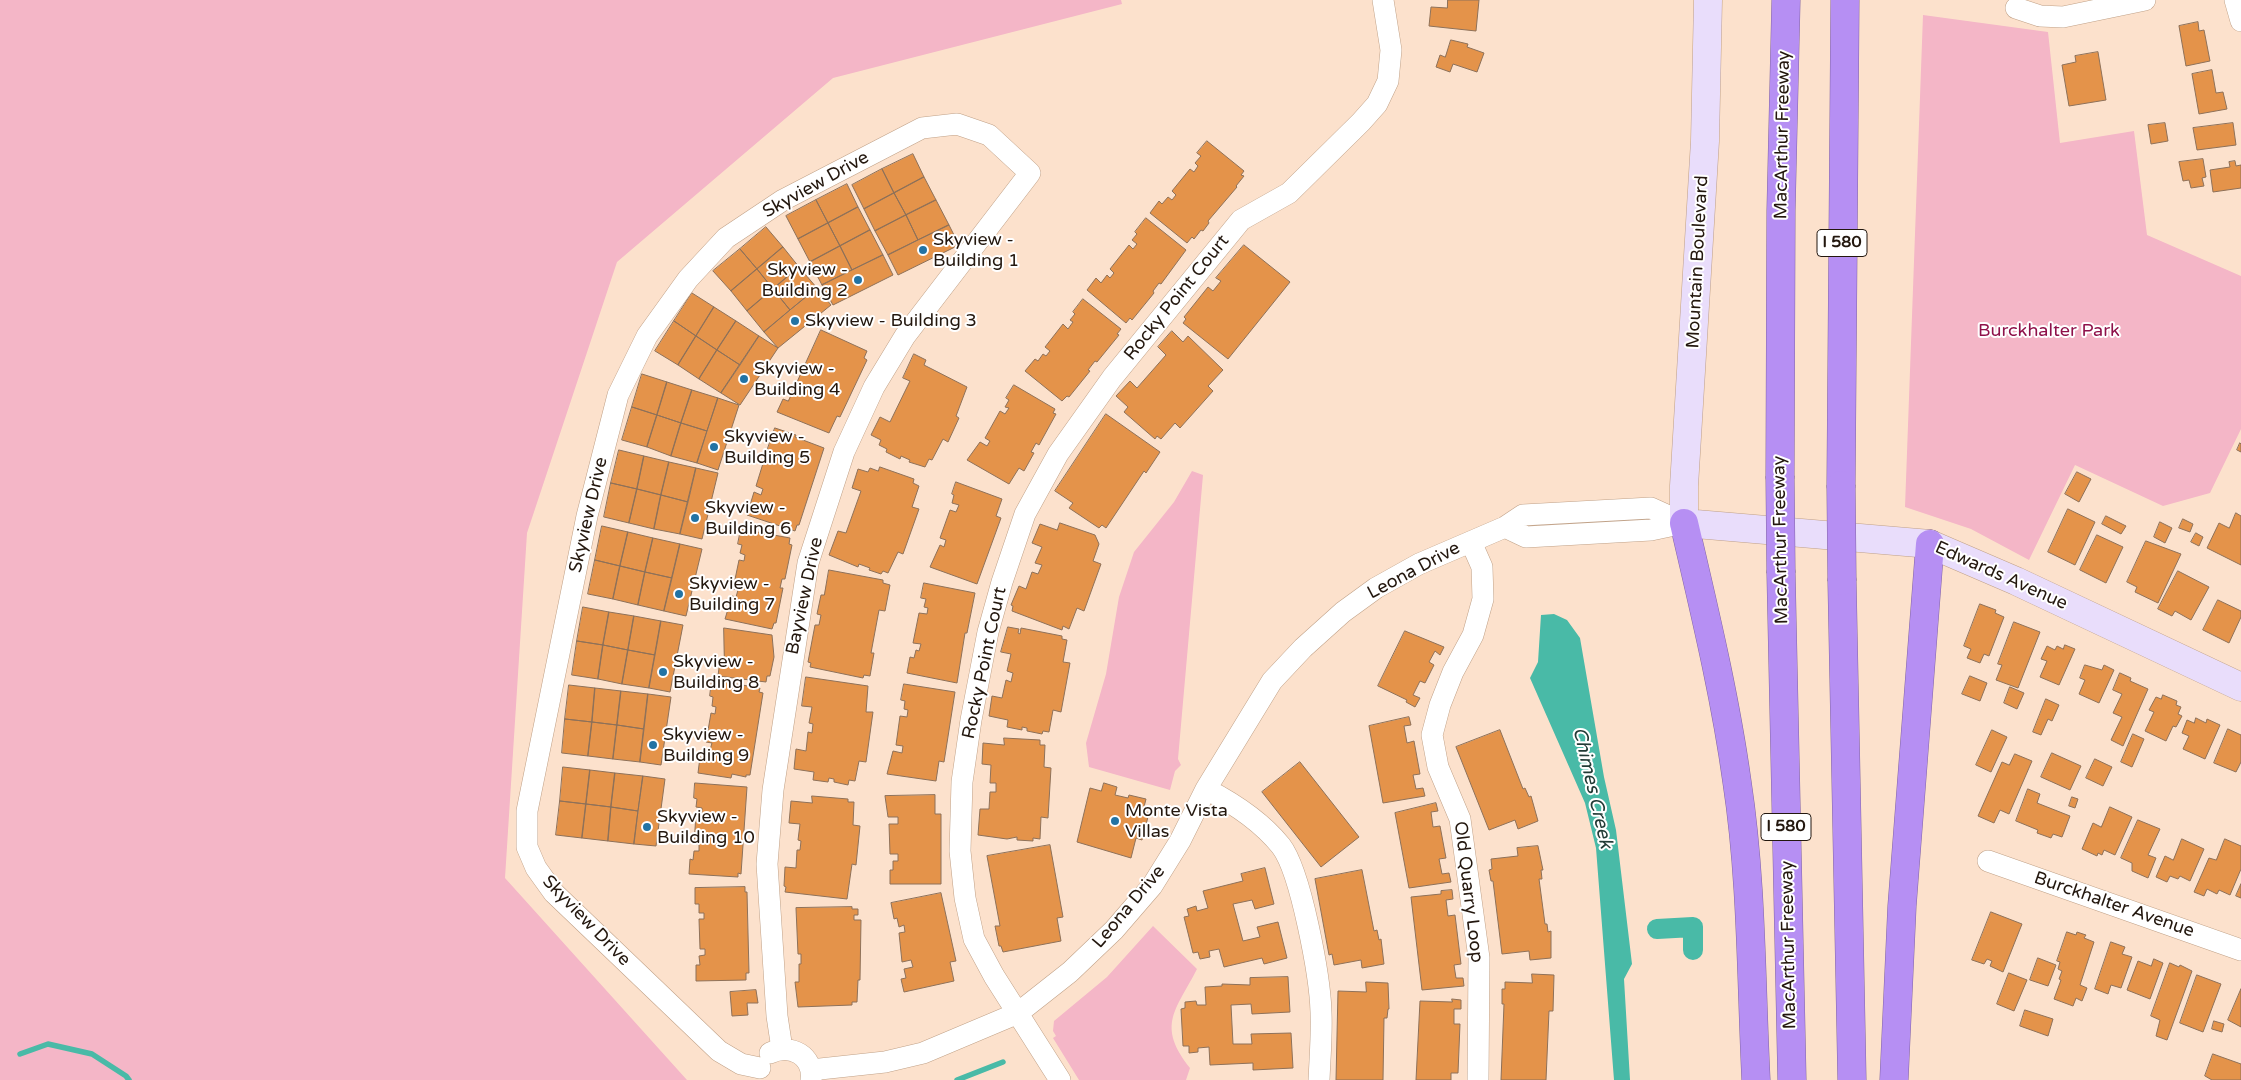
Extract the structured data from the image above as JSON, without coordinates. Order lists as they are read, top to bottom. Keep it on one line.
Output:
{"streets":{"highway":["MacArthur Freeway","I 580"],"main road":["Mountain Boulevard","Edwards Avenue"],"street":["Skyview Drive","Rocky Point Court","Leona Drive","Bayview Drive","Old Quarry Loop","Burckhalter Avenue"]},"crossings":[["Skyview Drive","Bayview Drive"],["Mountain Boulevard","Leona Drive"],["Mountain Boulevard","Edwards Avenue"],["Rocky Point Court","Leona Drive"],["Leona Drive","Edwards Avenue"],["Leona Drive","Old Quarry Loop"]],"water":["Chimes Creek"],"parks":["Burckhalter Park"],"places":["Skyview - Building 1","Skyview - Building 2","Skyview - Building 3","Skyview - Building 4","Skyview - Building 5","Skyview - Building 6","Skyview - Building 7","Skyview - Building 8","Skyview - Building 9","Monte Vista Villas","Skyview - Building 10"]}
